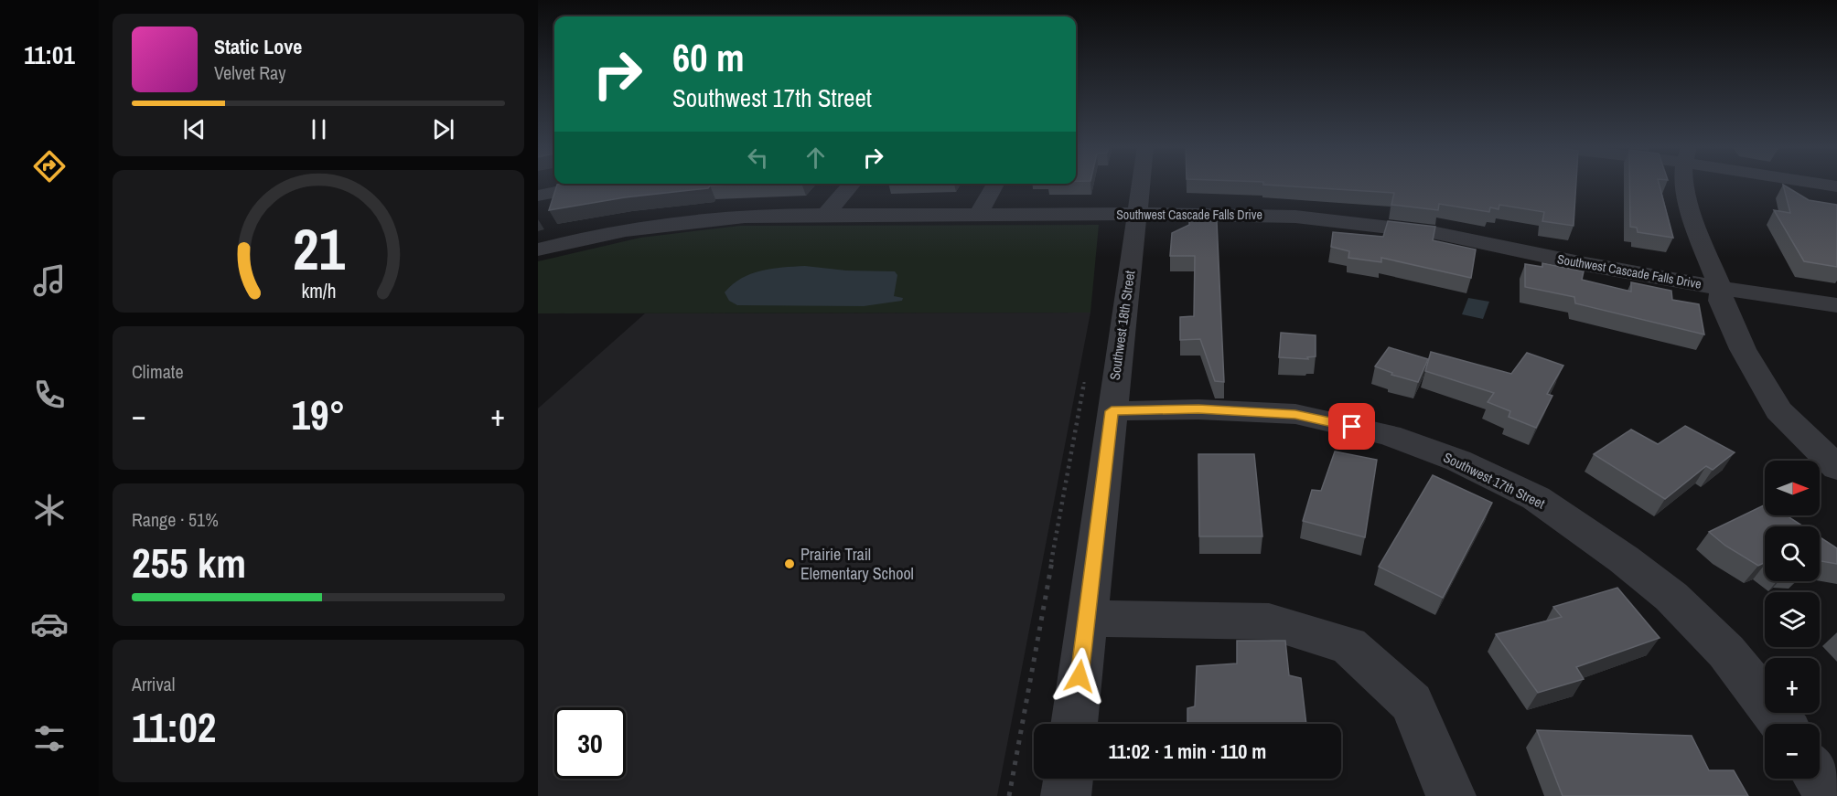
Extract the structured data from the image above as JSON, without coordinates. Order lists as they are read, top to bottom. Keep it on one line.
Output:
{"streets":{"street":["Southwest Cascade Falls Drive","Southwest 18th Street","Southwest 17th Street"]},"crossings":[["Southwest Cascade Falls Drive","Southwest 18th Street"],["Southwest 18th Street","Southwest 17th Street"]],"places":["Prairie Trail Elementary School"],"north":"right","page":{"tabs":"11:01","turn":["60 m","Southwest 17th Street"],"song":["Static Love","Velvet Ray"],"tile":["Climate",["Range · 51%","255 km"],["Arrival","11:02"]],"heat":["−","19°","+"],"map_buttons":["+","−"],"limit":"30","trip":"11:02 · 1 min · 110 m","gauge":["21","km/h"]}}
